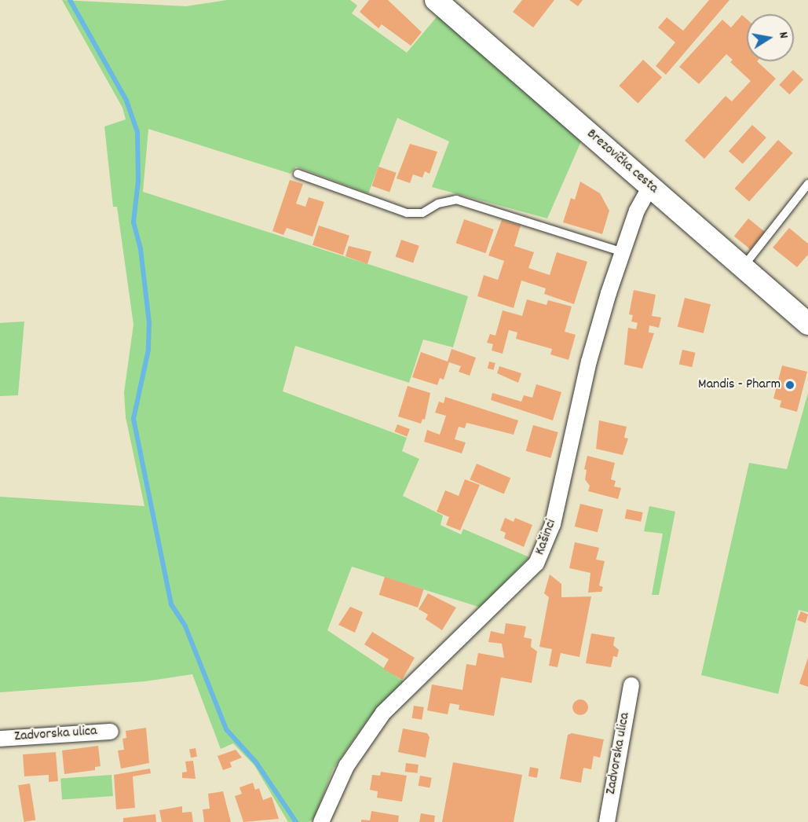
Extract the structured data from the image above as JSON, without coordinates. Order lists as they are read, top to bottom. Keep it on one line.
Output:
{"streets":{"main road":["Brezovička cesta"],"street":["Kašinci","Zadvorska ulica"]},"crossings":[["Brezovička cesta","Kašinci"]],"places":["Mandis - Pharm"],"north":"right"}
